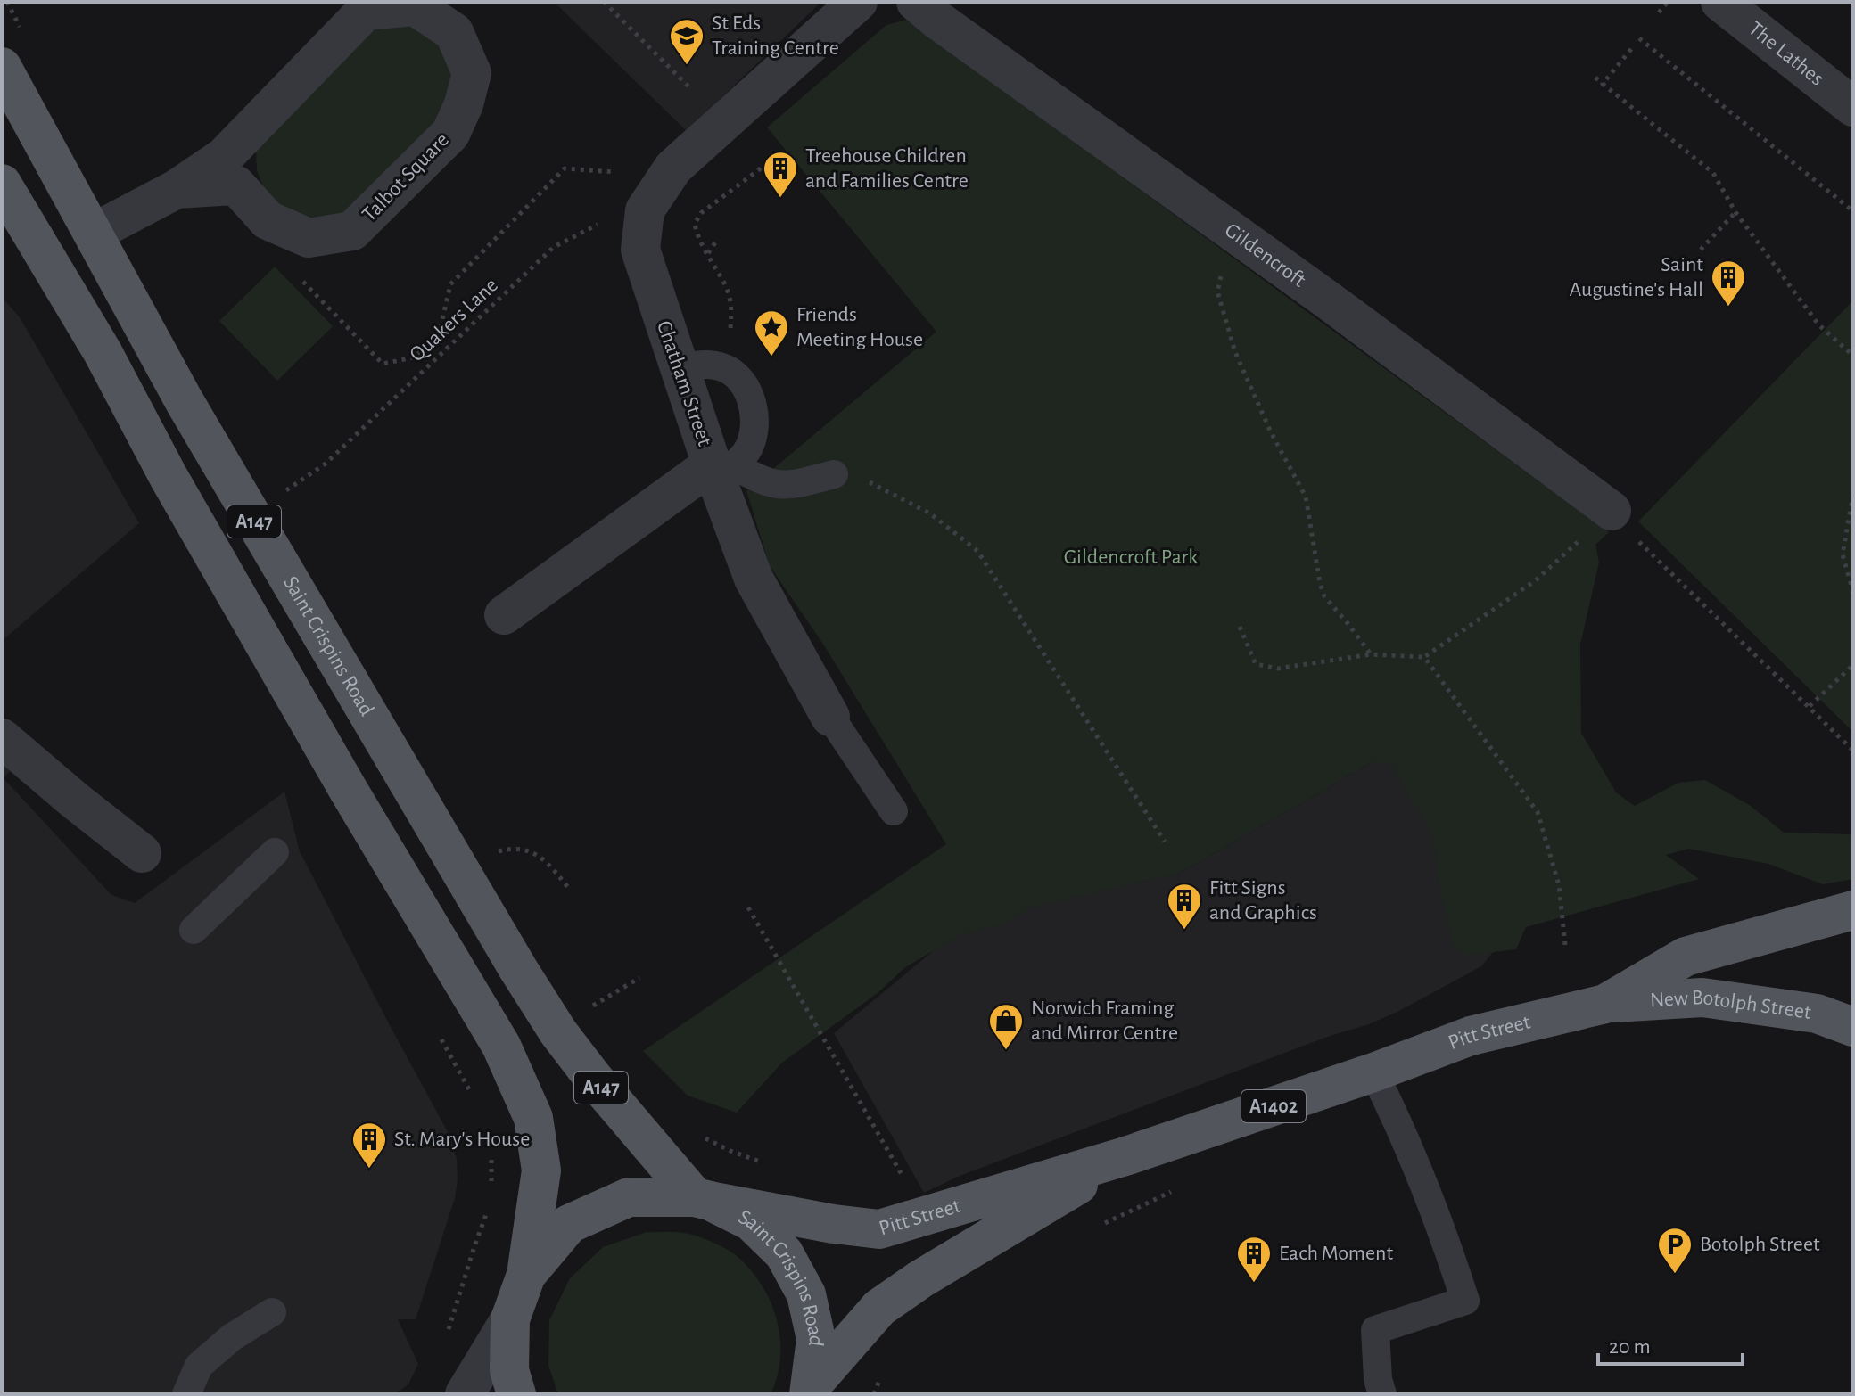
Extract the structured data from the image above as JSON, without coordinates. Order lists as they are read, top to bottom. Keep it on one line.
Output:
{"streets":{"main road":["A147","Saint Crispins Road","New Botolph Street","Pitt Street","A1402"],"street":["The Lathes","Talbot Square","Gildencroft","Chatham Street"],"path":["Quakers Lane"]},"crossings":[["Talbot Square","Saint Crispins Road"],["Quakers Lane","Chatham Street"],["Saint Crispins Road","Pitt Street"],["New Botolph Street","Pitt Street"]],"parks":["Gildencroft Park"],"places":{"school or university":["St Eds Training Centre"],"building":["Treehouse Children and Families Centre","Saint Augustine's Hall","Fitt Signs and Graphics","St. Mary's House","Each Moment"],"place":["Friends Meeting House"],"shop":["Norwich Framing and Mirror Centre"],"parking":["Botolph Street"]},"scale_bar":"20 m"}
